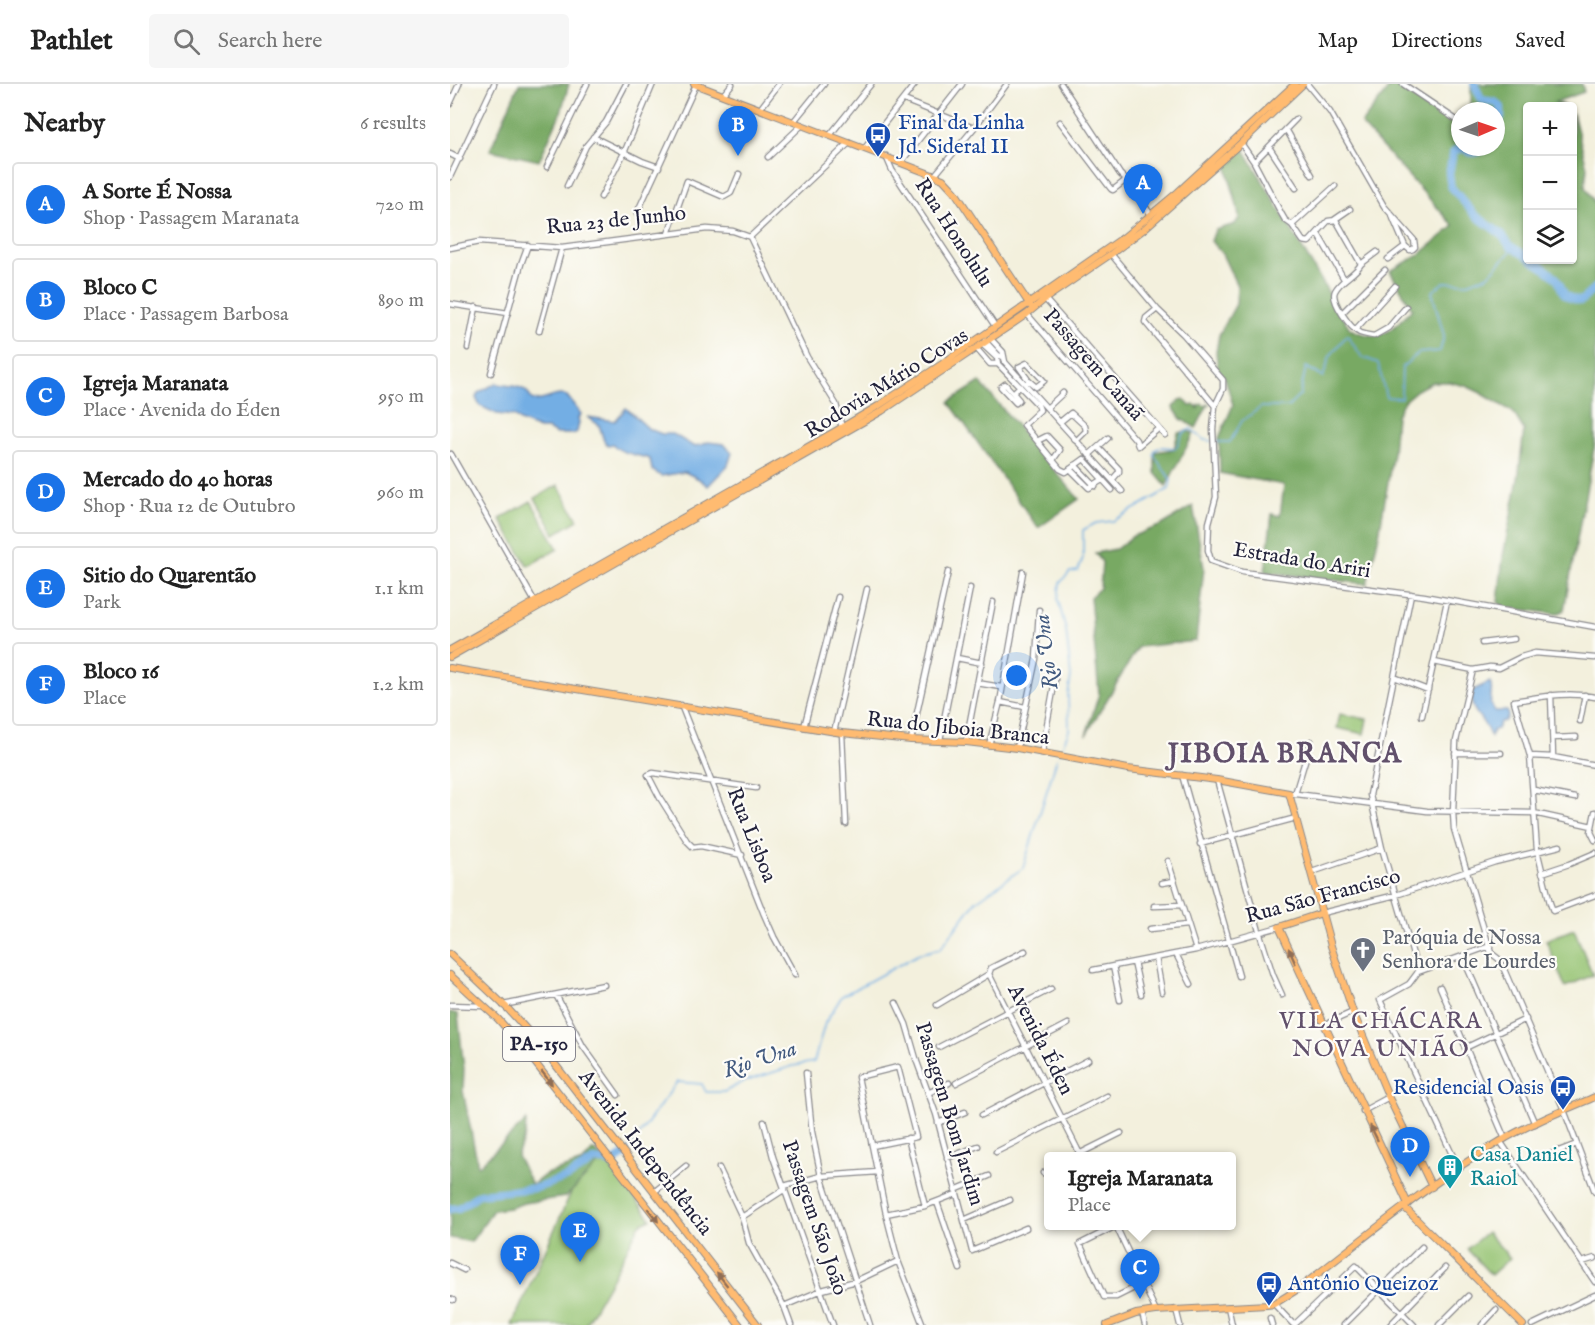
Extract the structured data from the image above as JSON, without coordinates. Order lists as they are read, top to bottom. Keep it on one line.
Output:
{"streets":{"main road":["Rodovia Mário Covas","Rua do Jiboia Branca","Rua São Francisco","PA-150","Avenida Independência"],"street":["Rua 23 de Junho","Rua Honolulu","Passagem Canaã","Estrada do Ariri","Rua Lisboa","Avenida Éden","Passagem Bom Jardim","Passagem São João"]},"crossings":[["Rua Honolulu","Rodovia Mário Covas"],["Passagem Canaã","Rodovia Mário Covas"],["Rodovia Mário Covas","Estrada do Ariri"],["Rua do Jiboia Branca","Rua Lisboa"]],"districts":["JIBOIA BRANCA","VILA CHÁCARA NOVA UNIÃO"],"water":["Rio Una"],"places":{"bus stop":["Final da Linha Jd. Sideral II","Residencial Oasis","Antônio Queizoz"],"church":["Paróquia de Nossa Senhora de Lourdes"],"building":["Casa Daniel Raiol"]},"north":"right","page":{"header":"Pathlet","search":"Search here","nav":["Map","Directions","Saved"],"heading":["Nearby","6 results"],"map_buttons":["+","−"],"pins":["B","A","D","E","F","C"],"list":[{"mark":"A","name":"A Sorte É Nossa","note":"Shop · Passagem Maranata","value":"720 m"},{"mark":"B","name":"Bloco C","note":"Place · Passagem Barbosa","value":"890 m"},{"mark":"C","name":"Igreja Maranata","note":"Place · Avenida do Éden","value":"950 m"},{"mark":"D","name":"Mercado do 40 horas","note":"Shop · Rua 12 de Outubro","value":"960 m"},{"mark":"E","name":"Sitio do Quarentão","note":"Park","value":"1.1 km"},{"mark":"F","name":"Bloco 16","note":"Place","value":"1.2 km"}],"popup":["Igreja Maranata","Place"]}}
